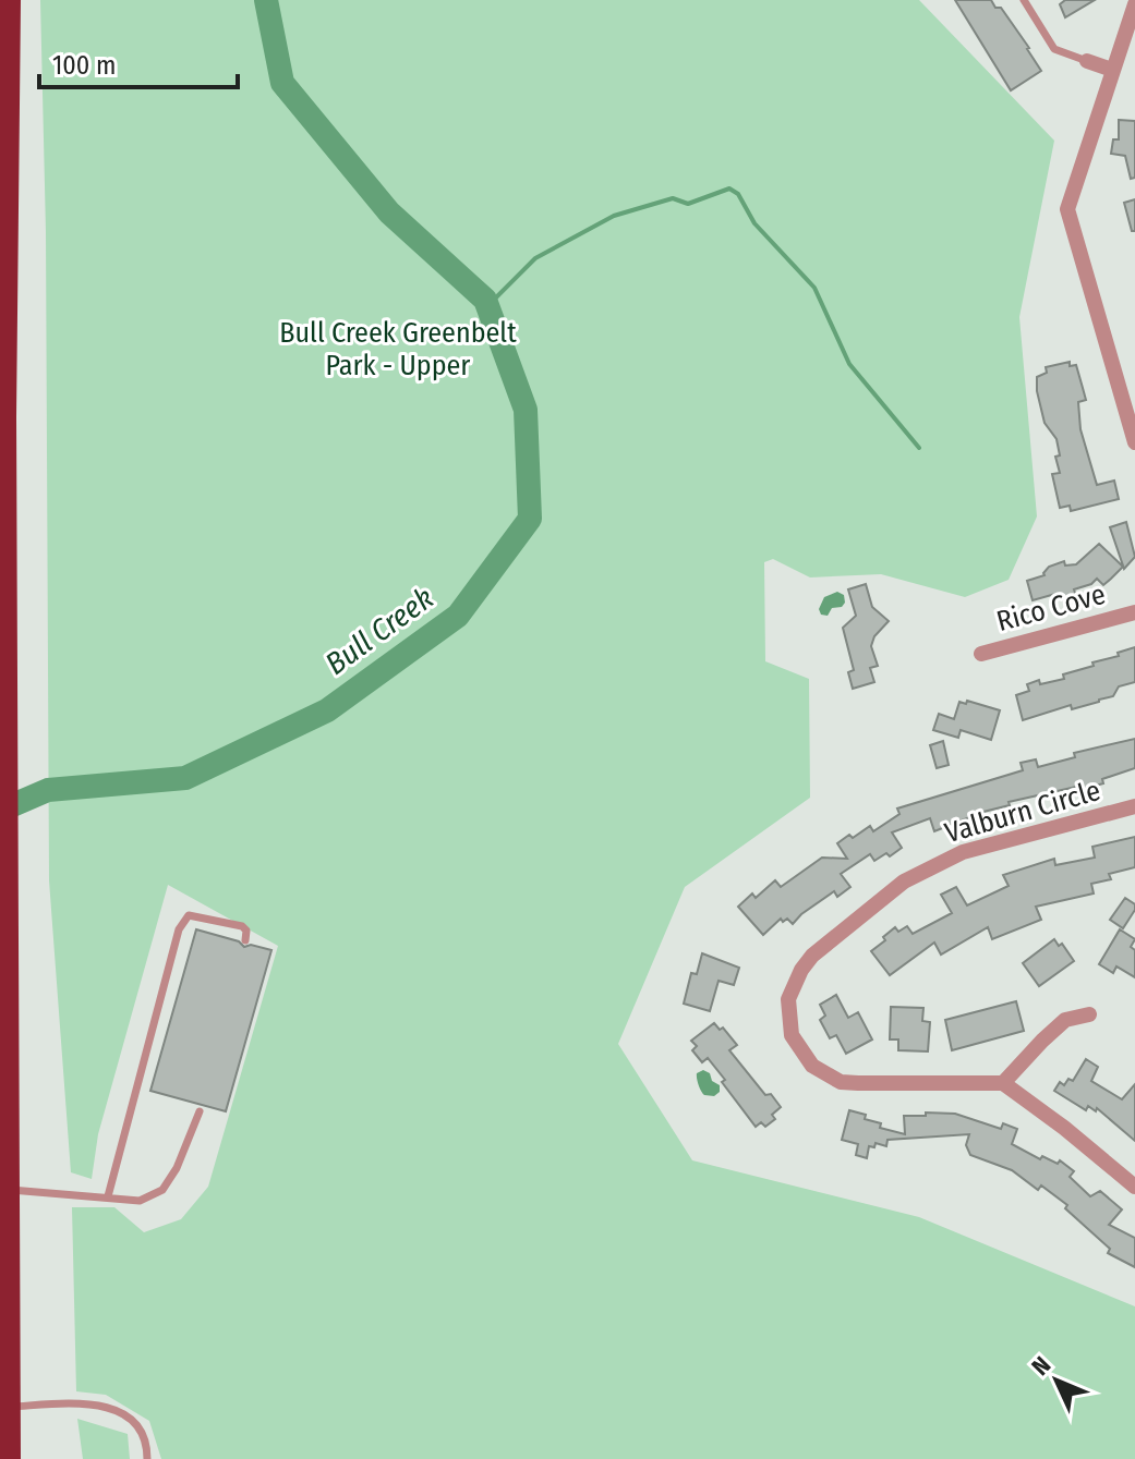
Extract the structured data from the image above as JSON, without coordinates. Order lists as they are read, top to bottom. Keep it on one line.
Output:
{"streets":{"street":["Rico Cove","Valburn Circle"]},"water":["Bull Creek"],"parks":["Bull Creek Greenbelt Park - Upper"],"scale_bar":"100 m","north":"top left"}
